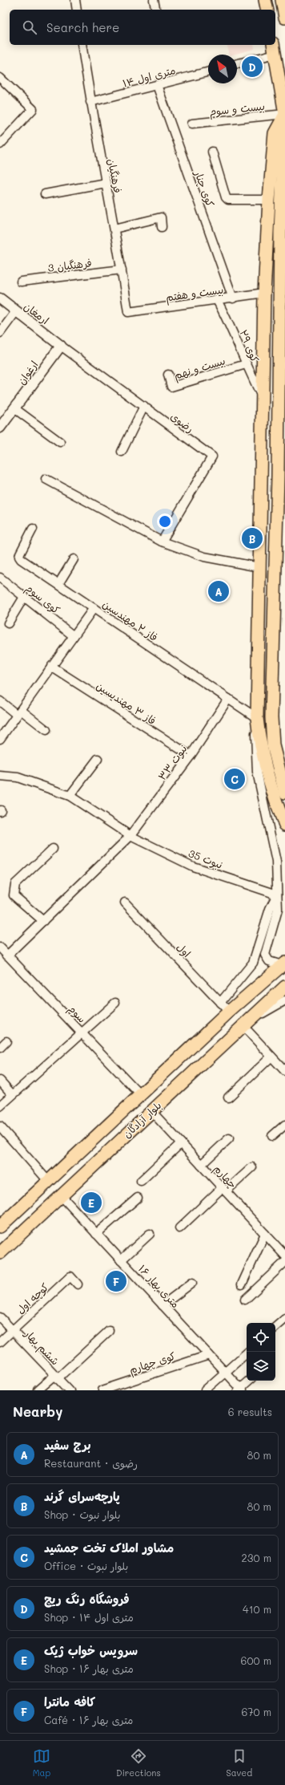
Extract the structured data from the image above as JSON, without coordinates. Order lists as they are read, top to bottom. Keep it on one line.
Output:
{"streets":{"main road":["بلوار آزادگان"],"street":["۱۴ متری اول","بیست و سوم","فرهنگیان","کوی چنار","فرهنگیان 3","بیست و هفتم","ارمغان","کوی ۲۹","بیست و نهم","ارغوان","رضوی","کوی سوم","فاز ۲ مهندسین","فاز ۳ مهندیسین","نبوت ۳۳","نبوت 35","اول","سوم","چهارم","۱۶ متری بهار","کوچه اول","ششم بهار","کوی چهارم"]},"crossings":[["۱۴ متری اول","فرهنگیان"],["۱۴ متری اول","کوی چنار"],["فرهنگیان","فرهنگیان 3"],["فرهنگیان","بیست و هفتم"],["کوی چنار","بیست و هفتم"],["بیست و هفتم","کوی ۲۹"],["ارمغان","ارغوان"],["ارمغان","رضوی"],["کوی ۲۹","بیست و نهم"],["ارغوان","رضوی"],["کوی سوم","فاز ۲ مهندسین"],["فاز ۲ مهندسین","فاز ۳ مهندیسین"],["فاز ۲ مهندسین","نبوت ۳۳"],["فاز ۳ مهندیسین","نبوت ۳۳"],["نبوت ۳۳","نبوت 35"],["نبوت ۳۳","سوم"],["اول","بلوار آزادگان"],["سوم","بلوار آزادگان"],["بلوار آزادگان","چهارم"],["بلوار آزادگان","۱۶ متری بهار"],["۱۶ متری بهار","کوی چهارم"],["کوچه اول","ششم بهار"]],"north":"top left","page":{"search":"Search here","pins":["D","B","A","C","E","F"],"heading":["Nearby","6 results"],"list":[{"mark":"A","name":"برج سفید","note":"Restaurant · رضوی","value":"80 m"},{"mark":"B","name":"پارچه‌سرای گرند","note":"Shop · بلوار نبوت","value":"80 m"},{"mark":"C","name":"مشاور املاک تخت جمشید","note":"Office · بلوار نبوت","value":"230 m"},{"mark":"D","name":"فروشگاه رنگ ریچ","note":"Shop · ۱۴ متری اول","value":"410 m"},{"mark":"E","name":"سرویس خواب ژیک","note":"Shop · ۱۶ متری بهار","value":"600 m"},{"mark":"F","name":"کافه مانترا","note":"Café · ۱۶ متری بهار","value":"670 m"}],"nav":["Map","Directions","Saved"]}}
